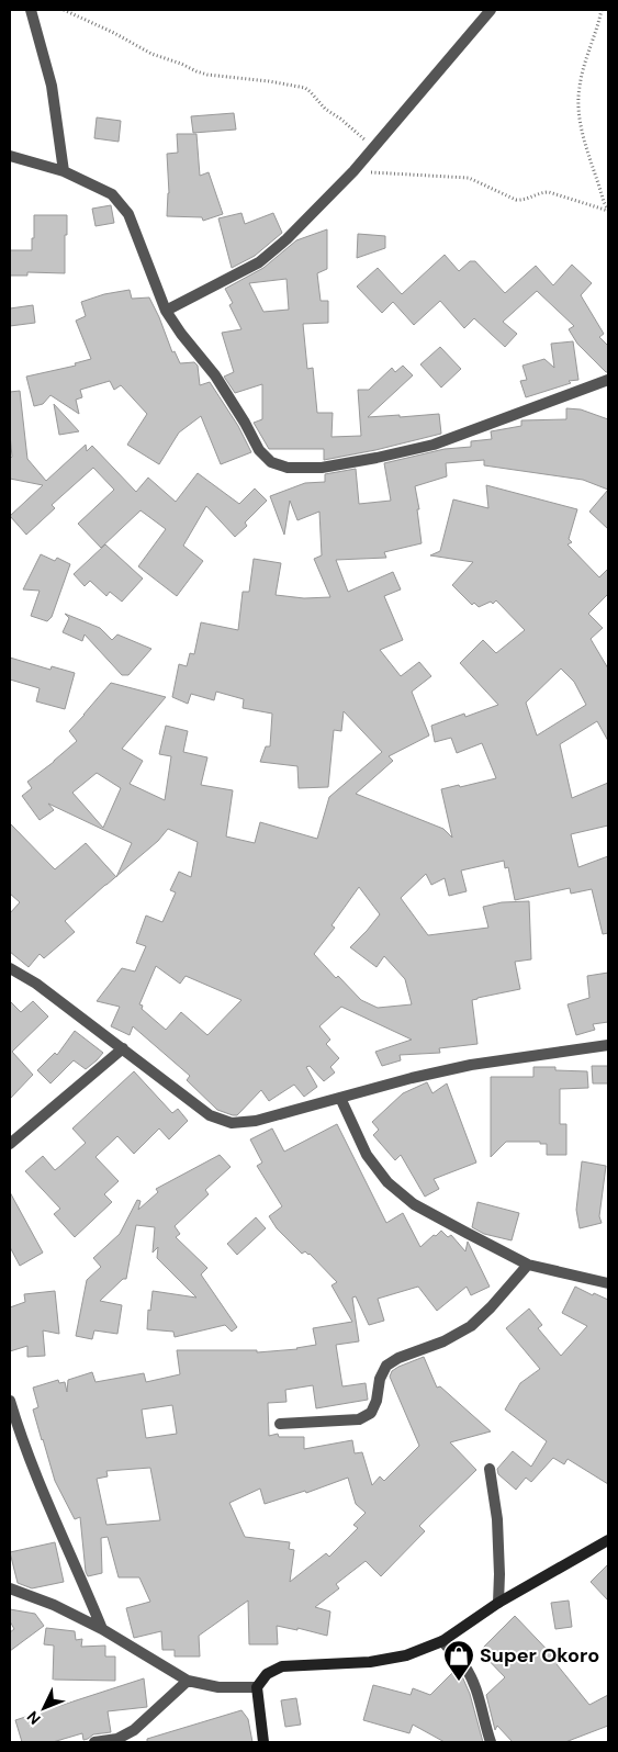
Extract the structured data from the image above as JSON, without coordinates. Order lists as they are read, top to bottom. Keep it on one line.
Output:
{"places":{"shop":["Super Okoro"]},"north":"bottom left"}
